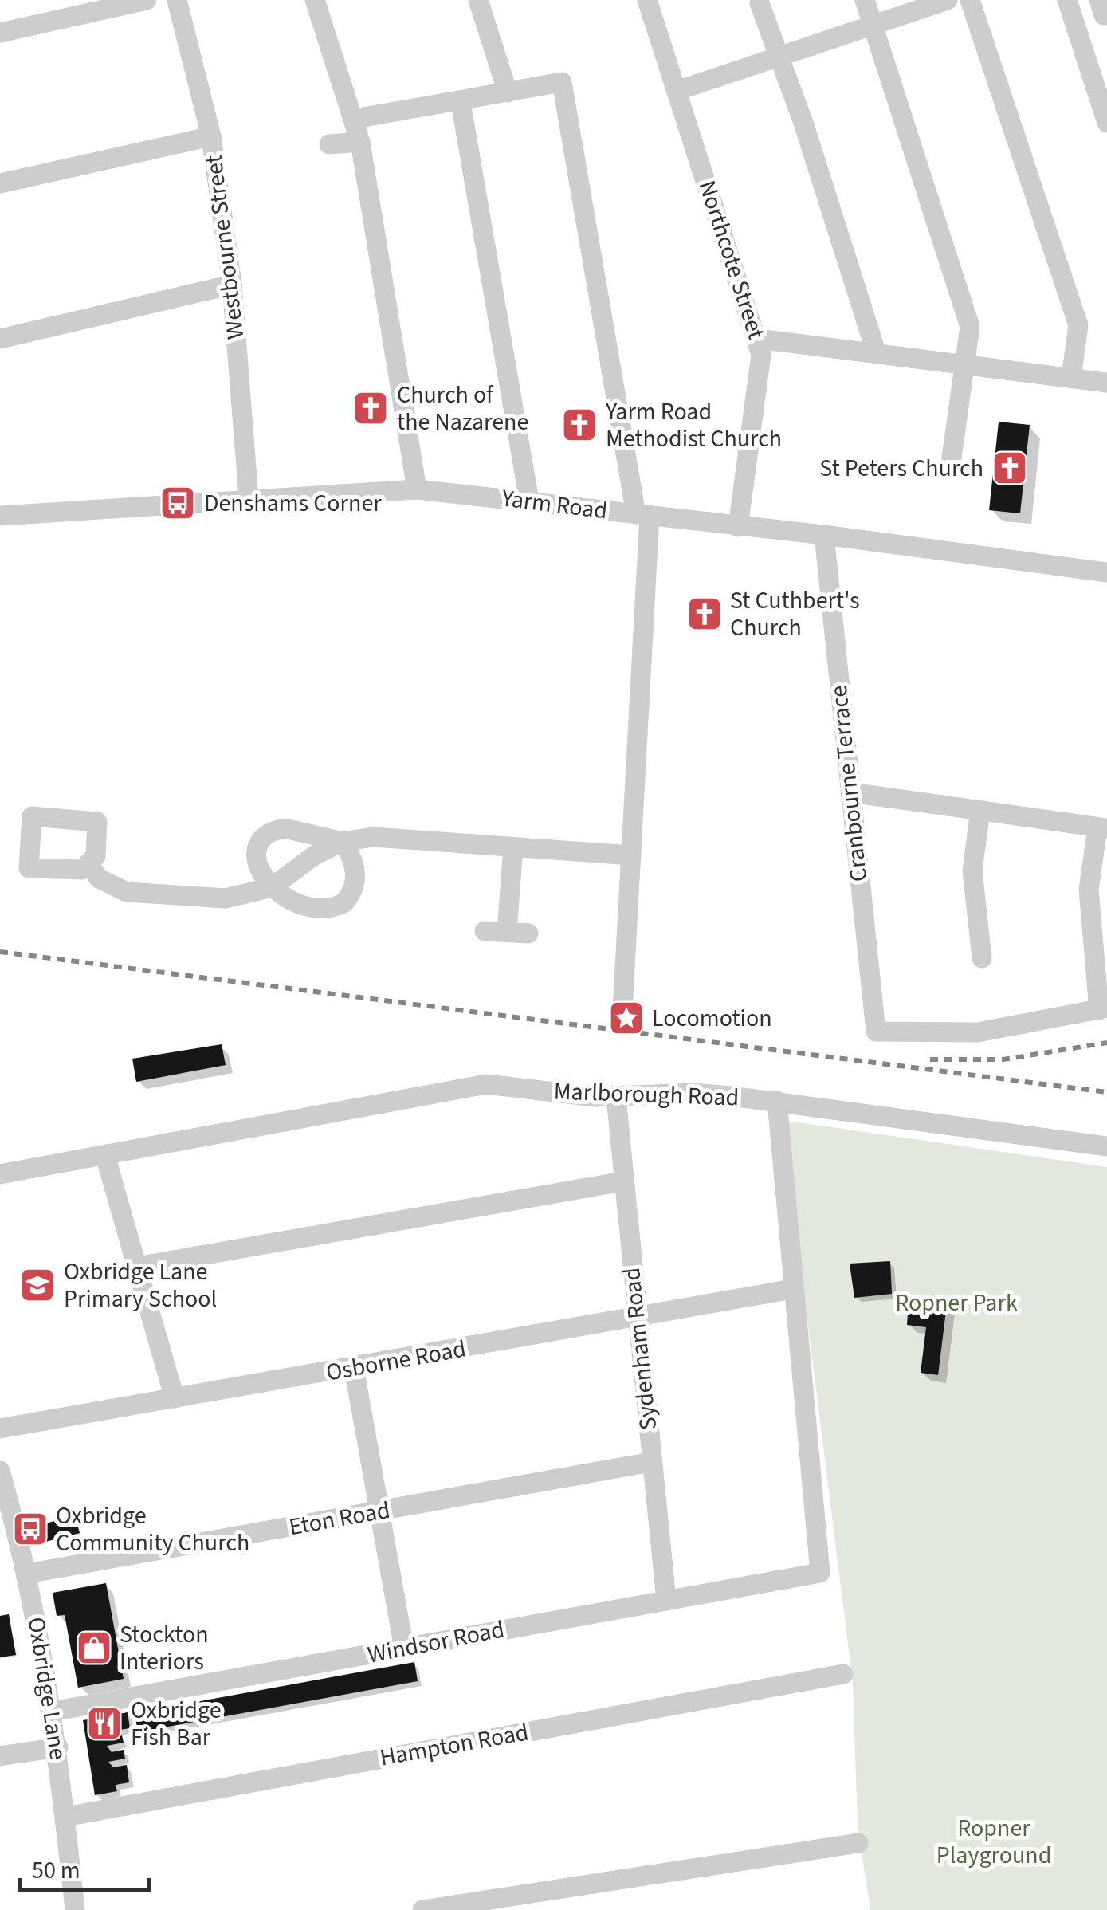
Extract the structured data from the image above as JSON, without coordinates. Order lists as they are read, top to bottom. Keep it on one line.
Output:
{"streets":{"street":["Westbourne Street","Northcote Street","Yarm Road","Cranbourne Terrace","Marlborough Road","Sydenham Road","Osborne Road","Eton Road","Windsor Road","Oxbridge Lane","Hampton Road"]},"crossings":[["Westbourne Street","Yarm Road"],["Northcote Street","Yarm Road"],["Yarm Road","Cranbourne Terrace"],["Marlborough Road","Sydenham Road"],["Sydenham Road","Osborne Road"],["Sydenham Road","Eton Road"],["Sydenham Road","Windsor Road"],["Osborne Road","Windsor Road"],["Eton Road","Oxbridge Lane"],["Windsor Road","Oxbridge Lane"],["Oxbridge Lane","Hampton Road"]],"parks":["Ropner Park","Ropner Playground"],"places":{"church":["Church of the Nazarene","Yarm Road Methodist Church","St Peters Church","St Cuthbert's Church"],"bus stop":["Denshams Corner","Oxbridge Community Church"],"place":["Locomotion"],"school or university":["Oxbridge Lane Primary School"],"shop":["Stockton Interiors"],"restaurant":["Oxbridge Fish Bar"]},"scale_bar":"50 m"}
